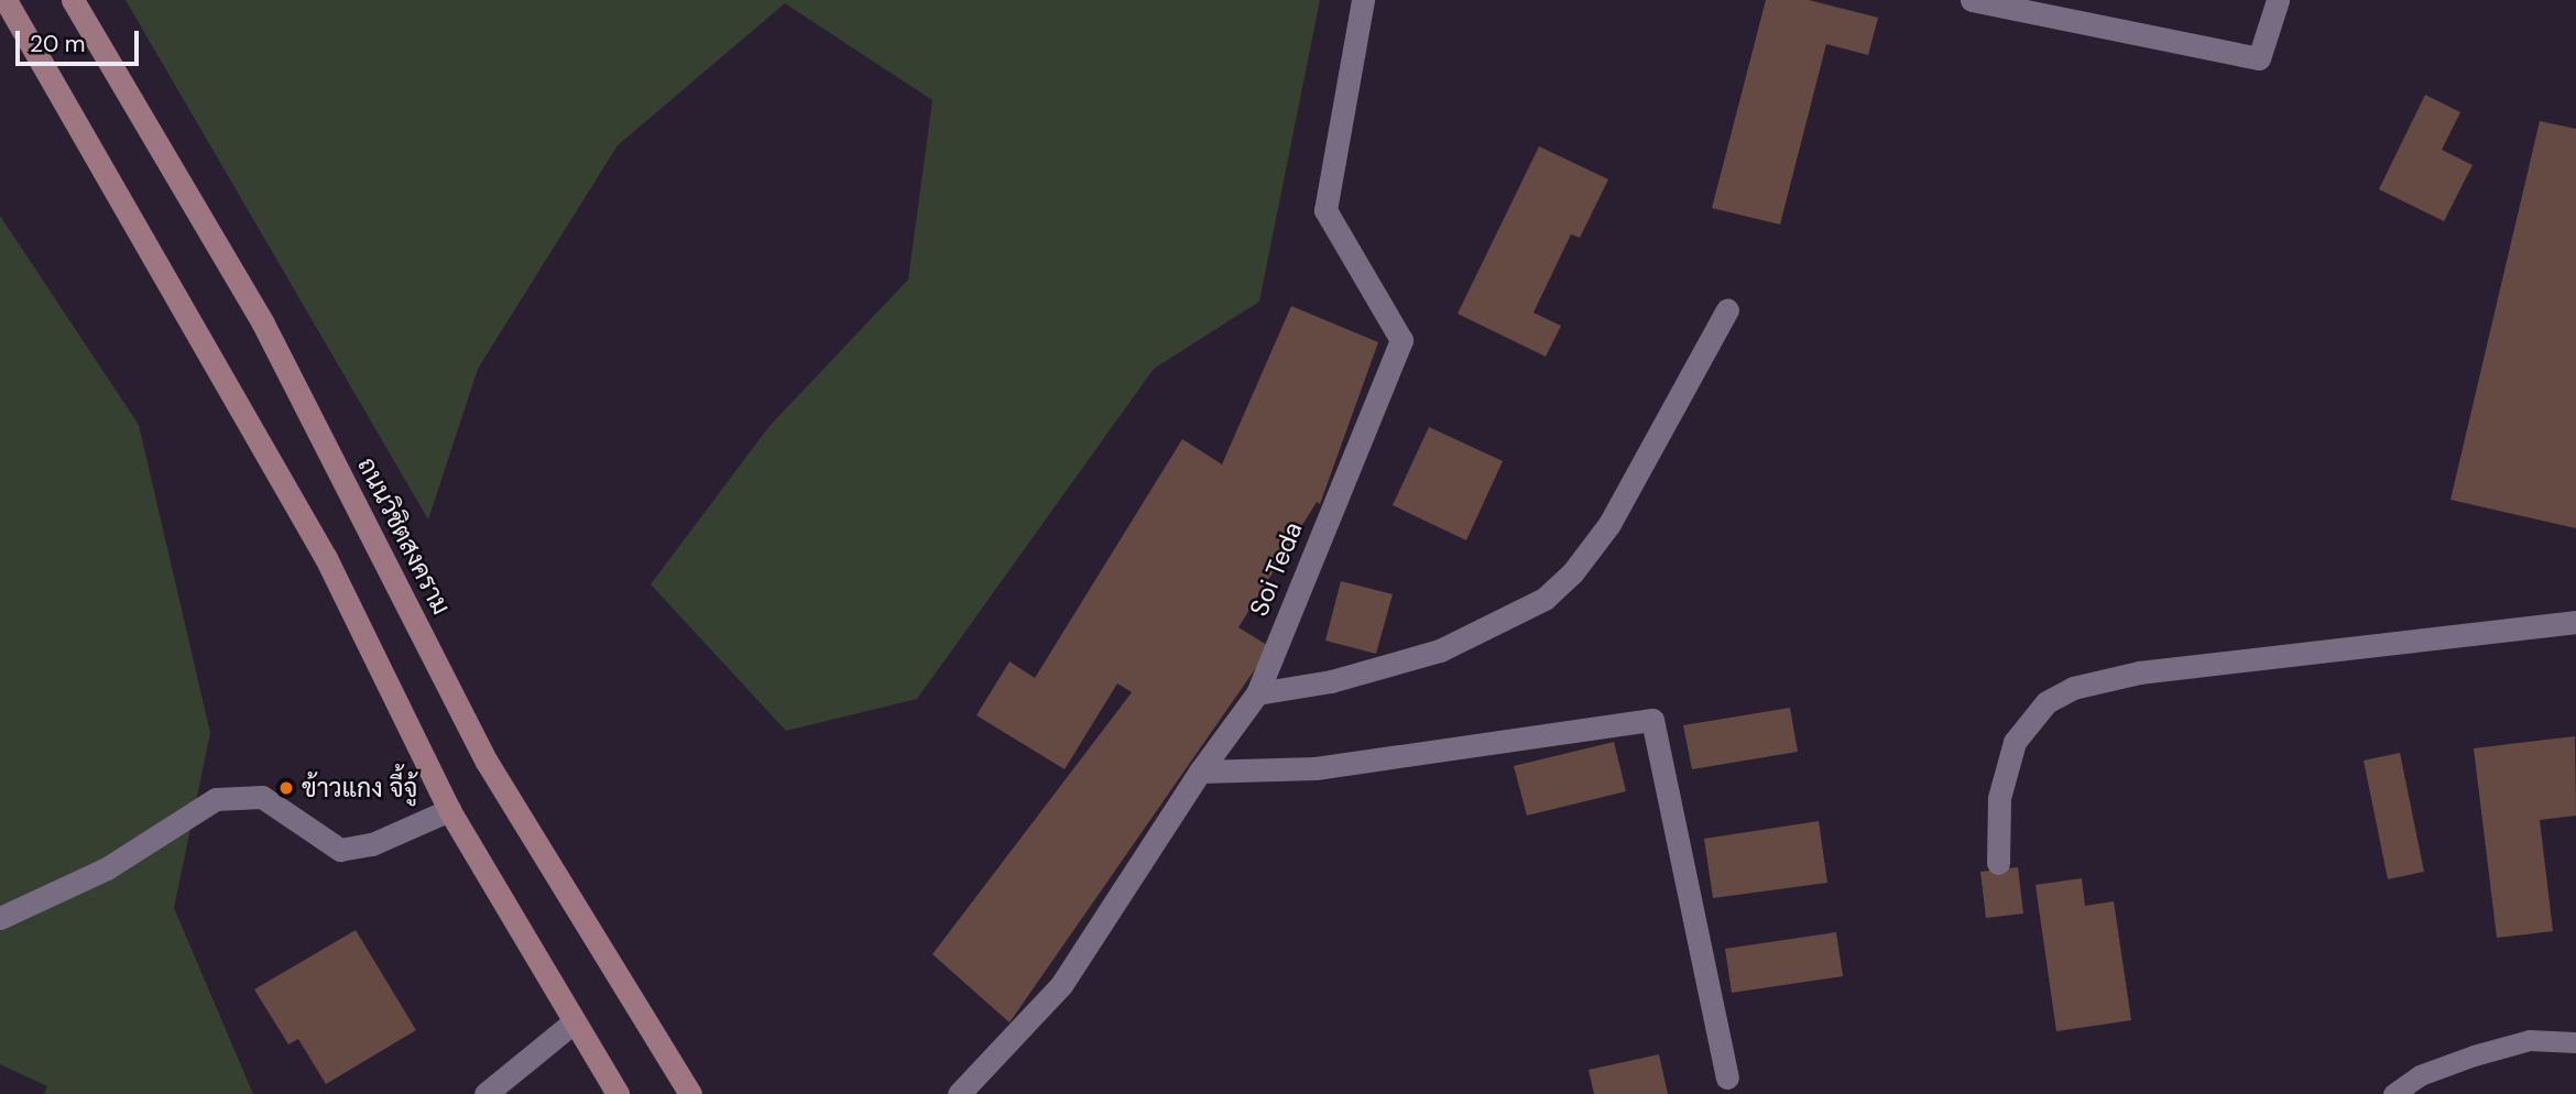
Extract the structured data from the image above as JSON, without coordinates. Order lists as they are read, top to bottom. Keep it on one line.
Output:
{"streets":{"main road":["ถนนวิชิตสงคราม"],"street":["Soi Teda"]},"places":["ข้าวแกง จี้จู้"],"scale_bar":"20 m"}
